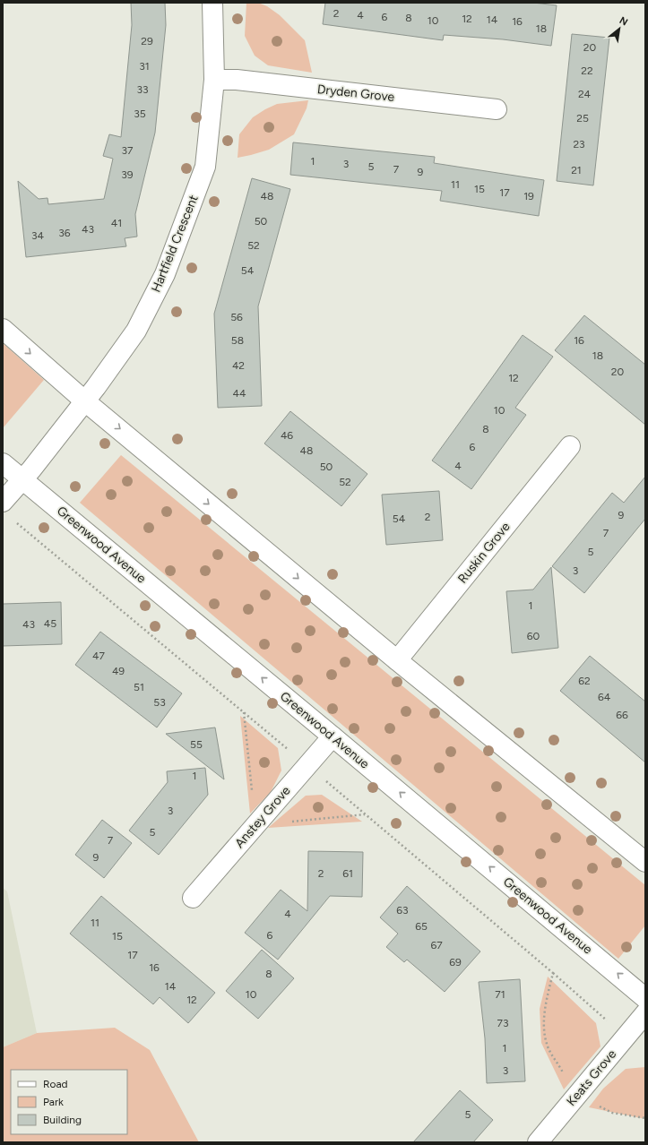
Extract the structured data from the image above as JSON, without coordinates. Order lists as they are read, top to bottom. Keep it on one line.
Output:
{"streets":{"street":["Dryden Grove","Hartfield Crescent","Greenwood Avenue","Ruskin Grove","Anstey Grove","Keats Grove"]},"crossings":[["Dryden Grove","Hartfield Crescent"],["Hartfield Crescent","Greenwood Avenue"],["Greenwood Avenue","Anstey Grove"]],"house_numbers":["2","4","6","8","12","14","10","16","18","29","20","31","22","33","24","35","25","23","37","1","3","5","7","21","9","39","11","15","17","48","19","50","41","43","36","34","52","54","56","58","16","18","42","20","12","44","10","8","46","6","48","4","50","52","9","2","54","7","5","3","1","45","43","60","47","49","62","51","64","53","66","55","1","3","5","7","9","2","61","63","4","11","65","6","15","67","17","69","16","8","14","10","71","12","73","1","3","5"],"legend":["Road","Park","Building"],"north":"top right"}
